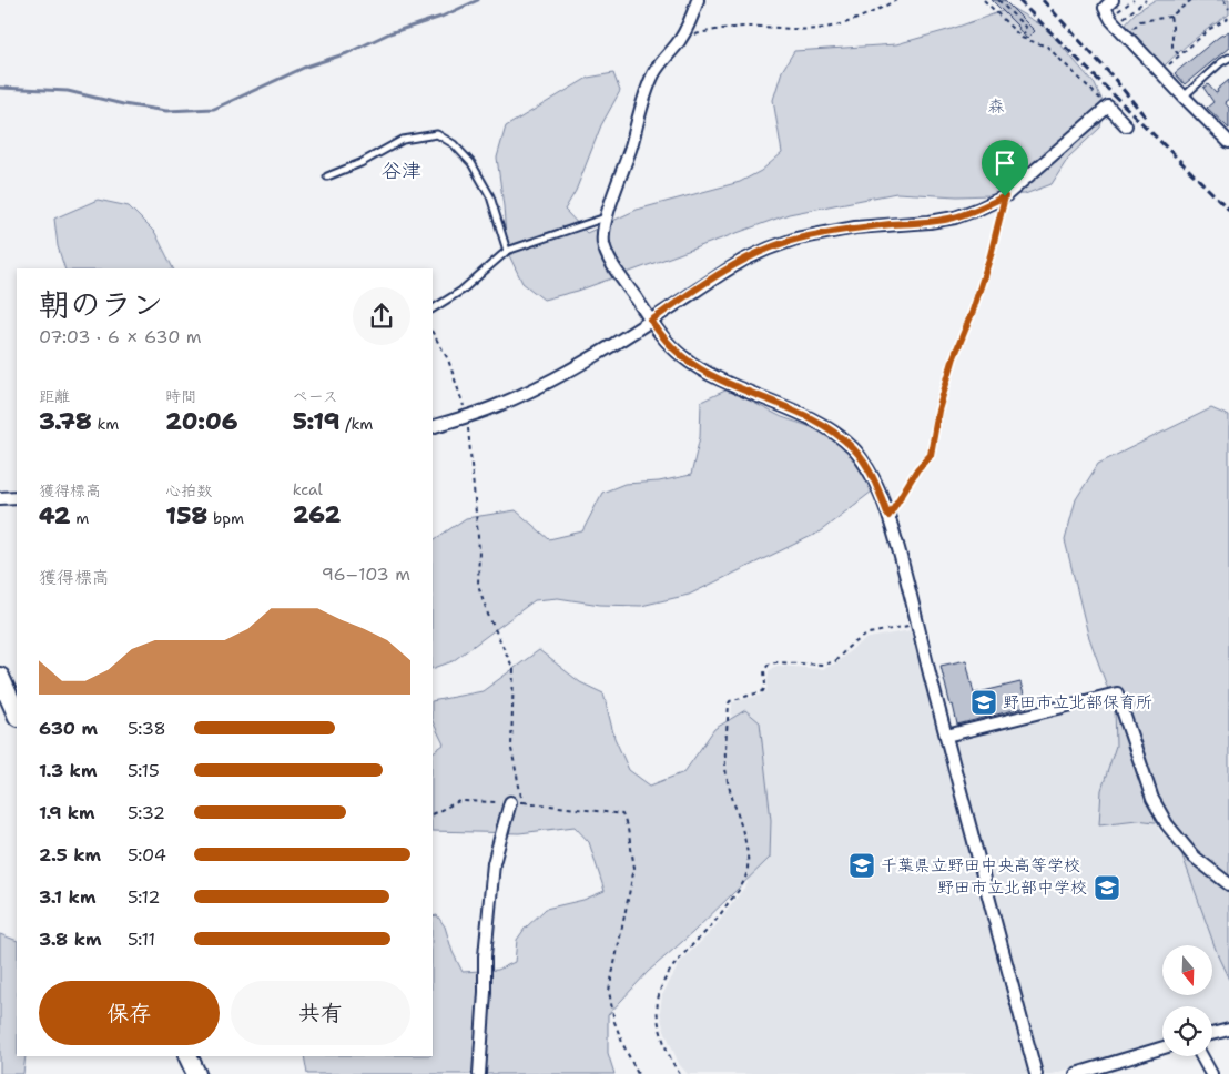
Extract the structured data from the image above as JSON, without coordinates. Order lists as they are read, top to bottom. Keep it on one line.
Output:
{"districts":["谷津"],"parks":["森"],"places":{"school or university":["野田市立北部保育所","千葉県立野田中央高等学校","野田市立北部中学校"]},"north":"bottom","page":{"heading":["朝のラン","07:03 · 6 × 630 m"],"stats":[["距離","3.78 km"],["時間","20:06"],["ペース","5:19 /km"],["獲得標高","42 m"],["心拍数","158 bpm"],["kcal","262"]],"chart":["獲得標高","96–103 m"],"list":[{"name":"630 m","note":"5:38"},{"name":"1.3 km","note":"5:15"},{"name":"1.9 km","note":"5:32"},{"name":"2.5 km","note":"5:04"},{"name":"3.1 km","note":"5:12"},{"name":"3.8 km","note":"5:11"}],"buttons":["保存","共有"]}}
